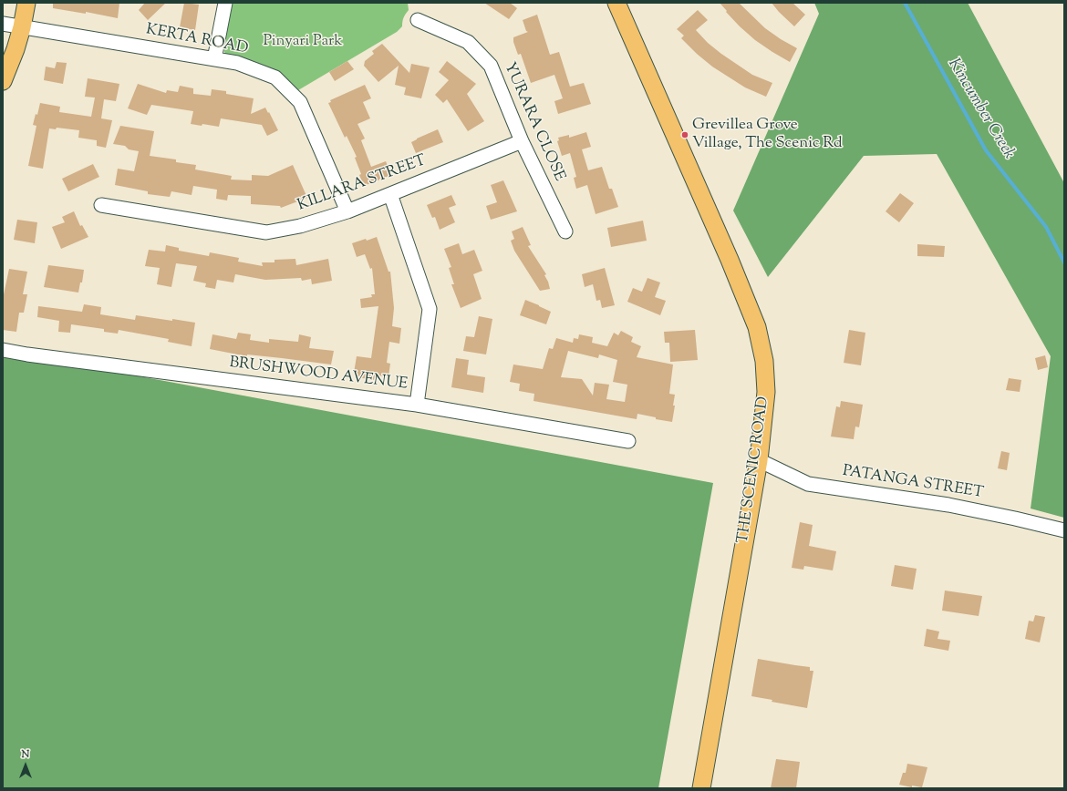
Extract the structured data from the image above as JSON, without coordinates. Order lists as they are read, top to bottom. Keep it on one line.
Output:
{"streets":{"main road":["THE SCENIC ROAD"],"street":["KERTA ROAD","YURARA CLOSE","KILLARA STREET","BRUSHWOOD AVENUE","PATANGA STREET"]},"crossings":[["KERTA ROAD","KILLARA STREET"],["YURARA CLOSE","KILLARA STREET"],["THE SCENIC ROAD","PATANGA STREET"]],"water":["Kincumber Creek"],"parks":["Pinyari Park"],"places":["Grevillea Grove Village, The Scenic Rd"],"north":"top"}
